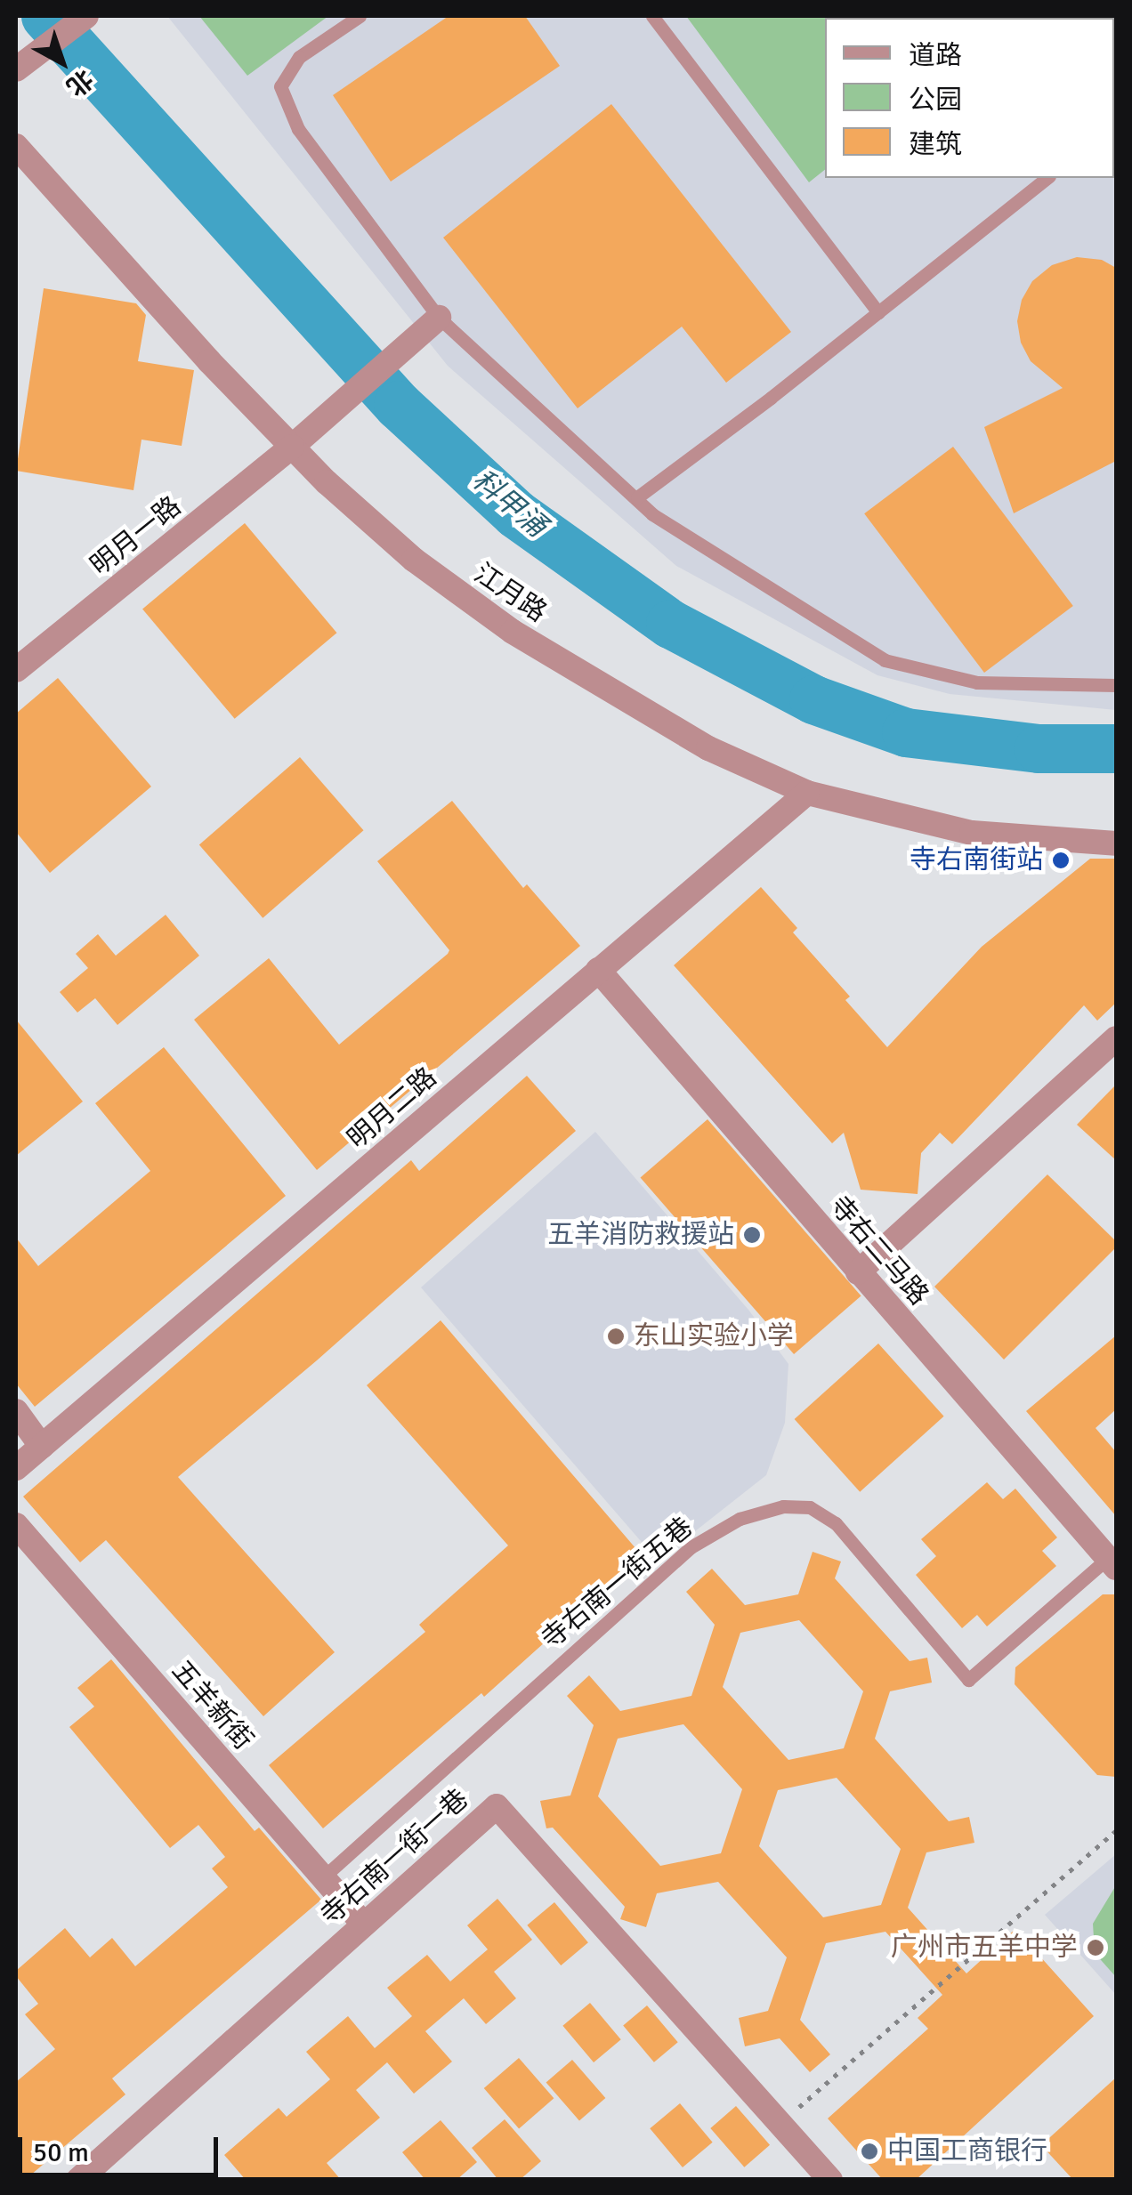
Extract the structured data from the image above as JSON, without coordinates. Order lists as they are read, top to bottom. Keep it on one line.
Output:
{"streets":{"street":["明月一路","江月路","明月二路","寺右二马路","五羊新街","寺右南一街一巷"],"lane":["寺右南一街五巷"]},"crossings":[["明月一路","江月路"],["江月路","明月二路"],["明月二路","寺右二马路"],["寺右二马路","寺右南一街五巷"],["寺右南一街五巷","五羊新街"],["五羊新街","寺右南一街一巷"]],"water":["科甲涌"],"places":["寺右南街站","五羊消防救援站","东山实验小学","广州市五羊中学","中国工商银行"],"legend":["道路","公园","建筑"],"scale_bar":"50 m","north":"bottom right"}
